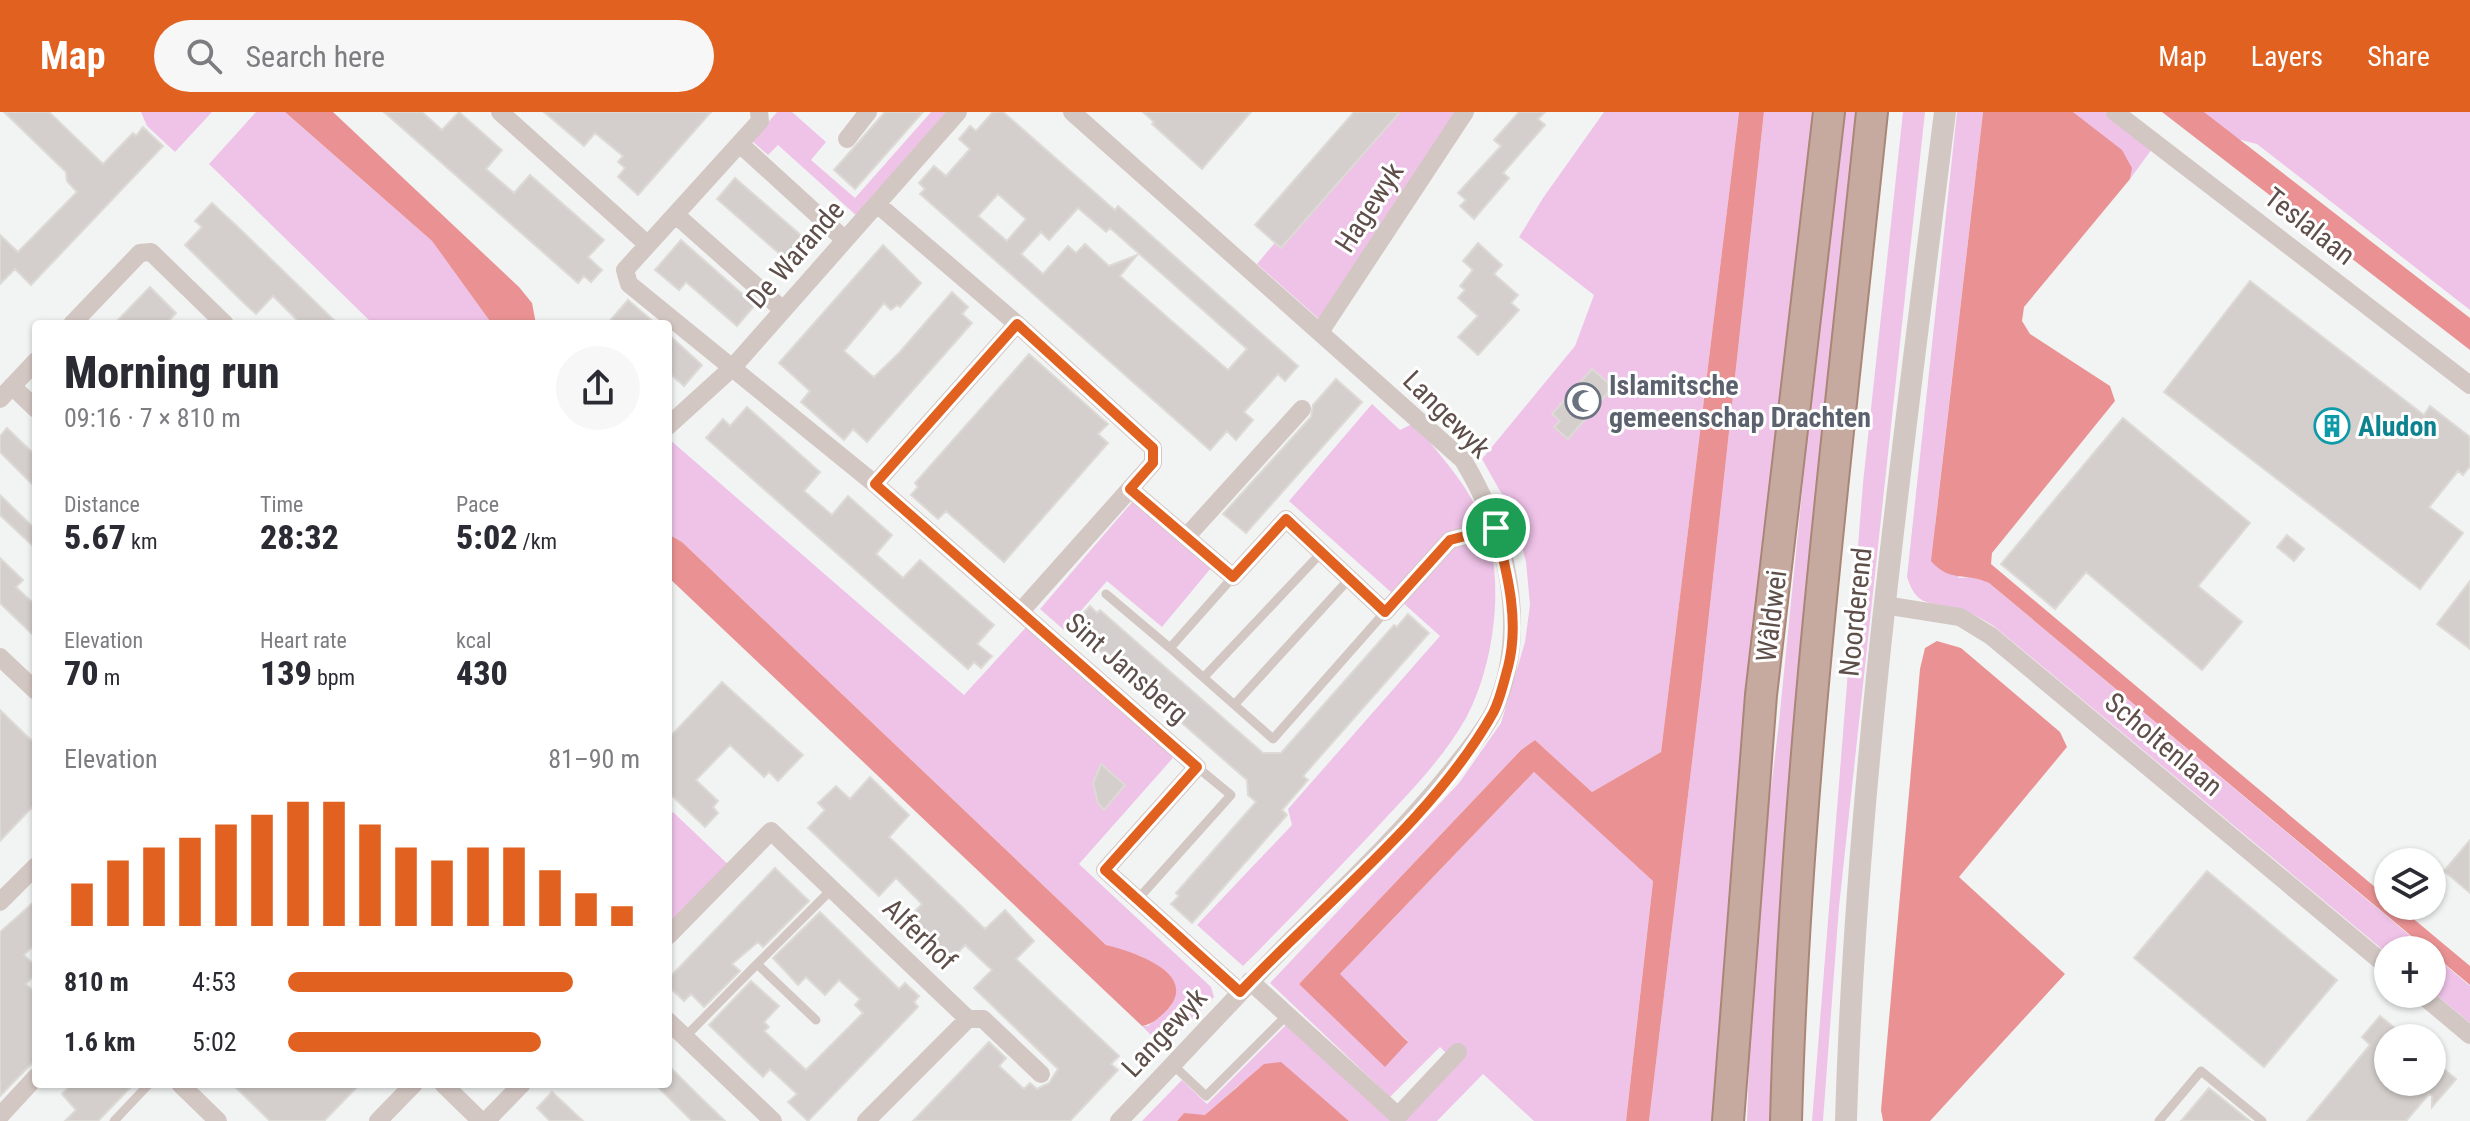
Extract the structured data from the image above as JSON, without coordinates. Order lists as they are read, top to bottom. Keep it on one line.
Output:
{"streets":{"highway":["Wâldwei"],"street":["Hagewyk","Teslalaan","De Warande","Langewyk","Noorderend","Sint Jansberg","Scholtenlaan","Alferhof"]},"crossings":[["Hagewyk","Langewyk"],["De Warande","Sint Jansberg"],["Langewyk","Sint Jansberg"],["Noorderend","Scholtenlaan"]],"places":{"mosque":["Islamitsche gemeenschap Drachten"],"building":["Aludon"]},"page":{"header":"Map","search":"Search here","nav":["Map","Layers","Share"],"heading":["Morning run","09:16 · 7 × 810 m"],"stats":[["Distance","5.67 km"],["Time","28:32"],["Pace","5:02 /km"],["Elevation","70 m"],["Heart rate","139 bpm"],["kcal","430"]],"chart":["Elevation","81–90 m"],"map_buttons":["+","−"],"list":[{"name":"810 m","note":"4:53"},{"name":"1.6 km","note":"5:02"}]}}
